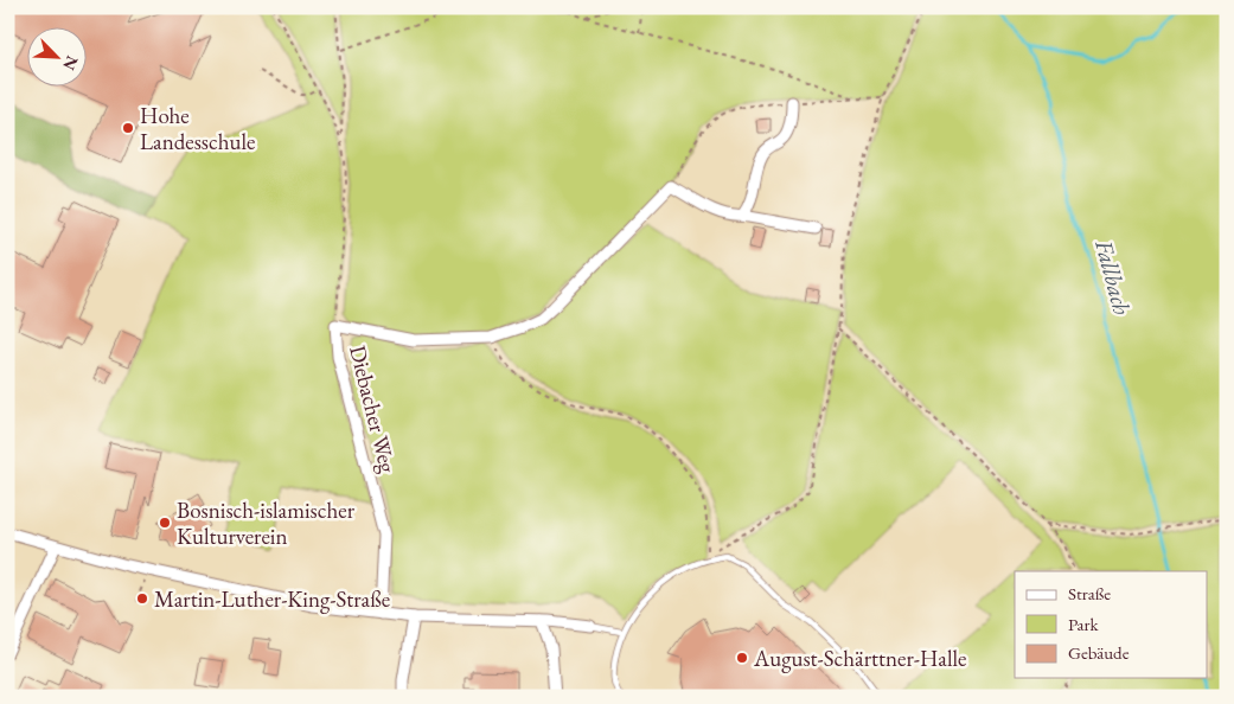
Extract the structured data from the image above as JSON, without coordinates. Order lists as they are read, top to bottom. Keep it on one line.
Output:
{"streets":{"street":["Diebacher Weg"]},"water":["Fallbach"],"places":["Hohe Landesschule","Bosnisch-islamischer Kulturverein","Martin-Luther-King-Straße","August-Schärttner-Halle"],"legend":["Straße","Park","Gebäude"],"north":"bottom right"}
